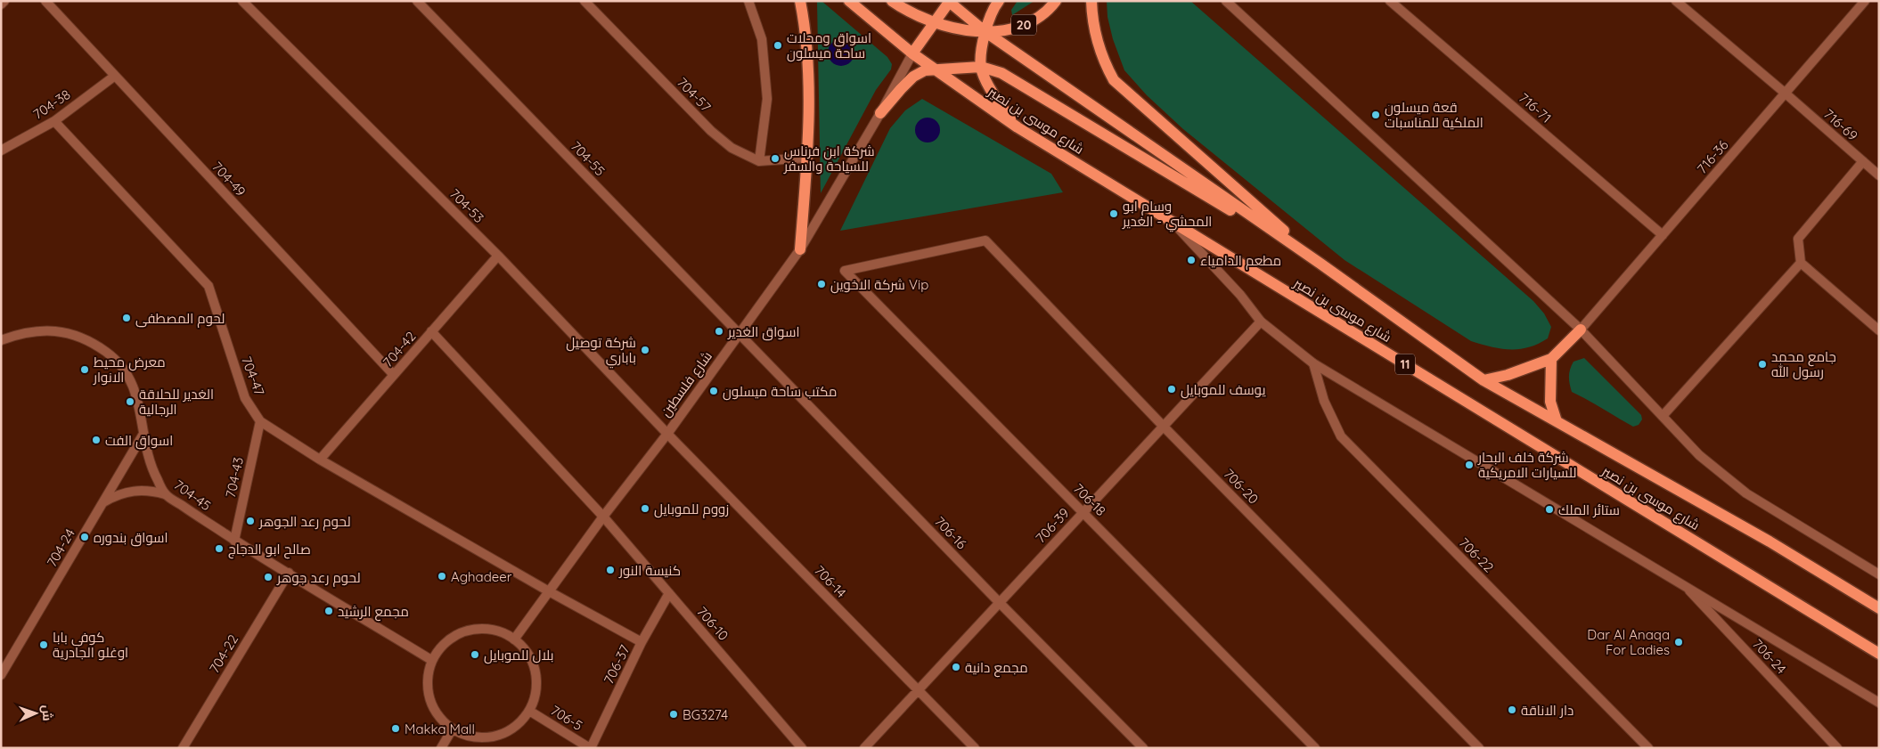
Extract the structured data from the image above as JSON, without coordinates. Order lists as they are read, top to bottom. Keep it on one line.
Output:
{"streets":{"main road":["20","شارع موسى بن نصير","11"],"street":["704-57","704-38","716-71","716-69","716-36","704-55","704-49","704-53","704-42","704-47","شارع فلسطين","704-43","706-20","704-45","706-18","706-39","706-16","704-24","706-22","706-14","706-10","704-22","706-24","706-37","706-5"]},"crossings":[["20","شارع موسى بن نصير"],["704-38","704-49"],["704-38","704-47"],["716-71","716-36"],["شارع موسى بن نصير","شارع فلسطين"],["716-69","716-36"],["704-55","شارع فلسطين"],["704-55","706-16"],["704-49","704-42"],["704-53","704-42"],["704-53","شارع فلسطين"],["704-53","706-14"],["704-42","704-47"],["704-42","706-10"],["704-47","شارع فلسطين"],["704-47","704-43"],["704-47","706-37"],["شارع فلسطين","704-45"],["شارع فلسطين","706-16"],["شارع فلسطين","706-14"],["شارع فلسطين","706-10"],["شارع فلسطين","706-5"],["704-43","704-45"],["706-20","706-18"],["706-20","706-39"],["704-45","704-24"],["704-45","704-22"],["704-45","706-5"],["706-18","706-39"],["706-39","706-16"],["706-39","706-14"],["706-10","706-37"],["706-37","706-5"]],"places":["اسواق ومحلات ساحة ميسلون","قعة ميسلون الملكية للمناسبات","شركة ابن فرناس للسياحة والسفر","وسام ابو المحشي - الغدير","مطعم الدامياء","شركة الاخوين Vip","لحوم المصطفى","اسواق الغدير","شركة توصيل باباري","جامع محمد رسول الله","معرض محيط الانوار","يوسف للموبايل","مكتب ساحة ميسلون","الغدير للحلاقة الرجالية","اسواق الفت","شركة خلف البحار للسيارات الامريكية","زووم للموبايل","ستائر الملك","لحوم رعد الجوهر","اسواق بندوره","صالح ابو الدجاج","كنيسة النور","Aghadeer","لحوم رعد جوهر","مجمع الرشيد","Dar Al Anaqa For Ladies","كوفي بابا اوغلو الجادرية","بلال للموبايل","مجمع دانية","دار الاناقة","BG3274","Makka Mall"],"north":"right"}
